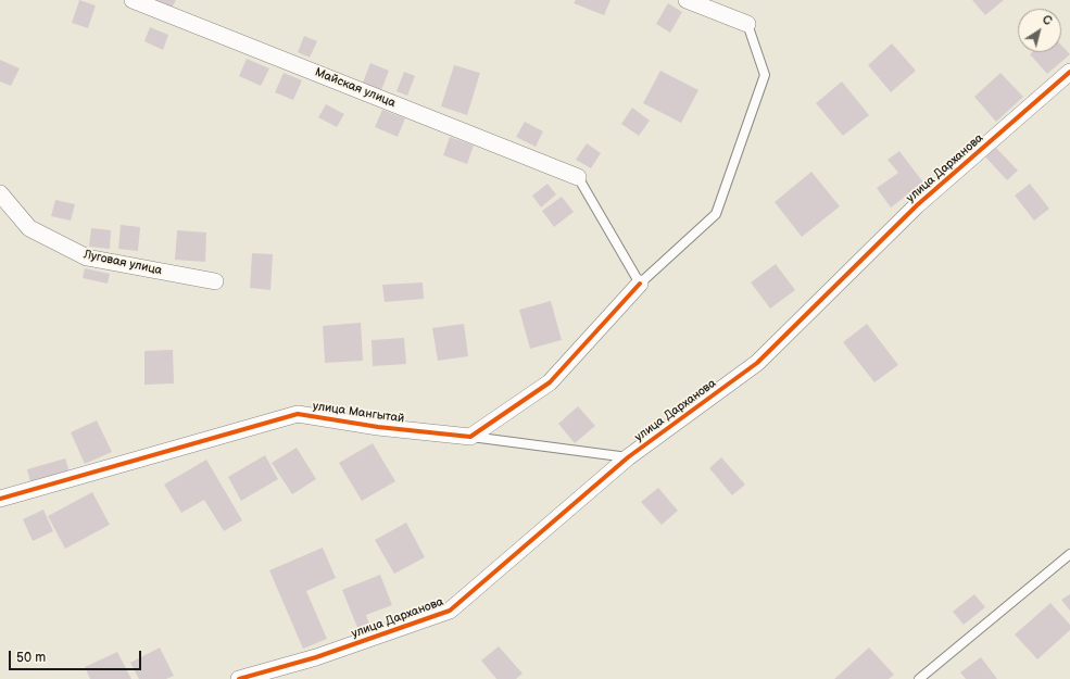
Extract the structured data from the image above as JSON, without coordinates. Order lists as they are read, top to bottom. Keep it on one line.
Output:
{"streets":{"street":["Майская улица","улица Дарханова","Луговая улица","улица Мангытай"]},"scale_bar":"50 m","north":"top right"}
